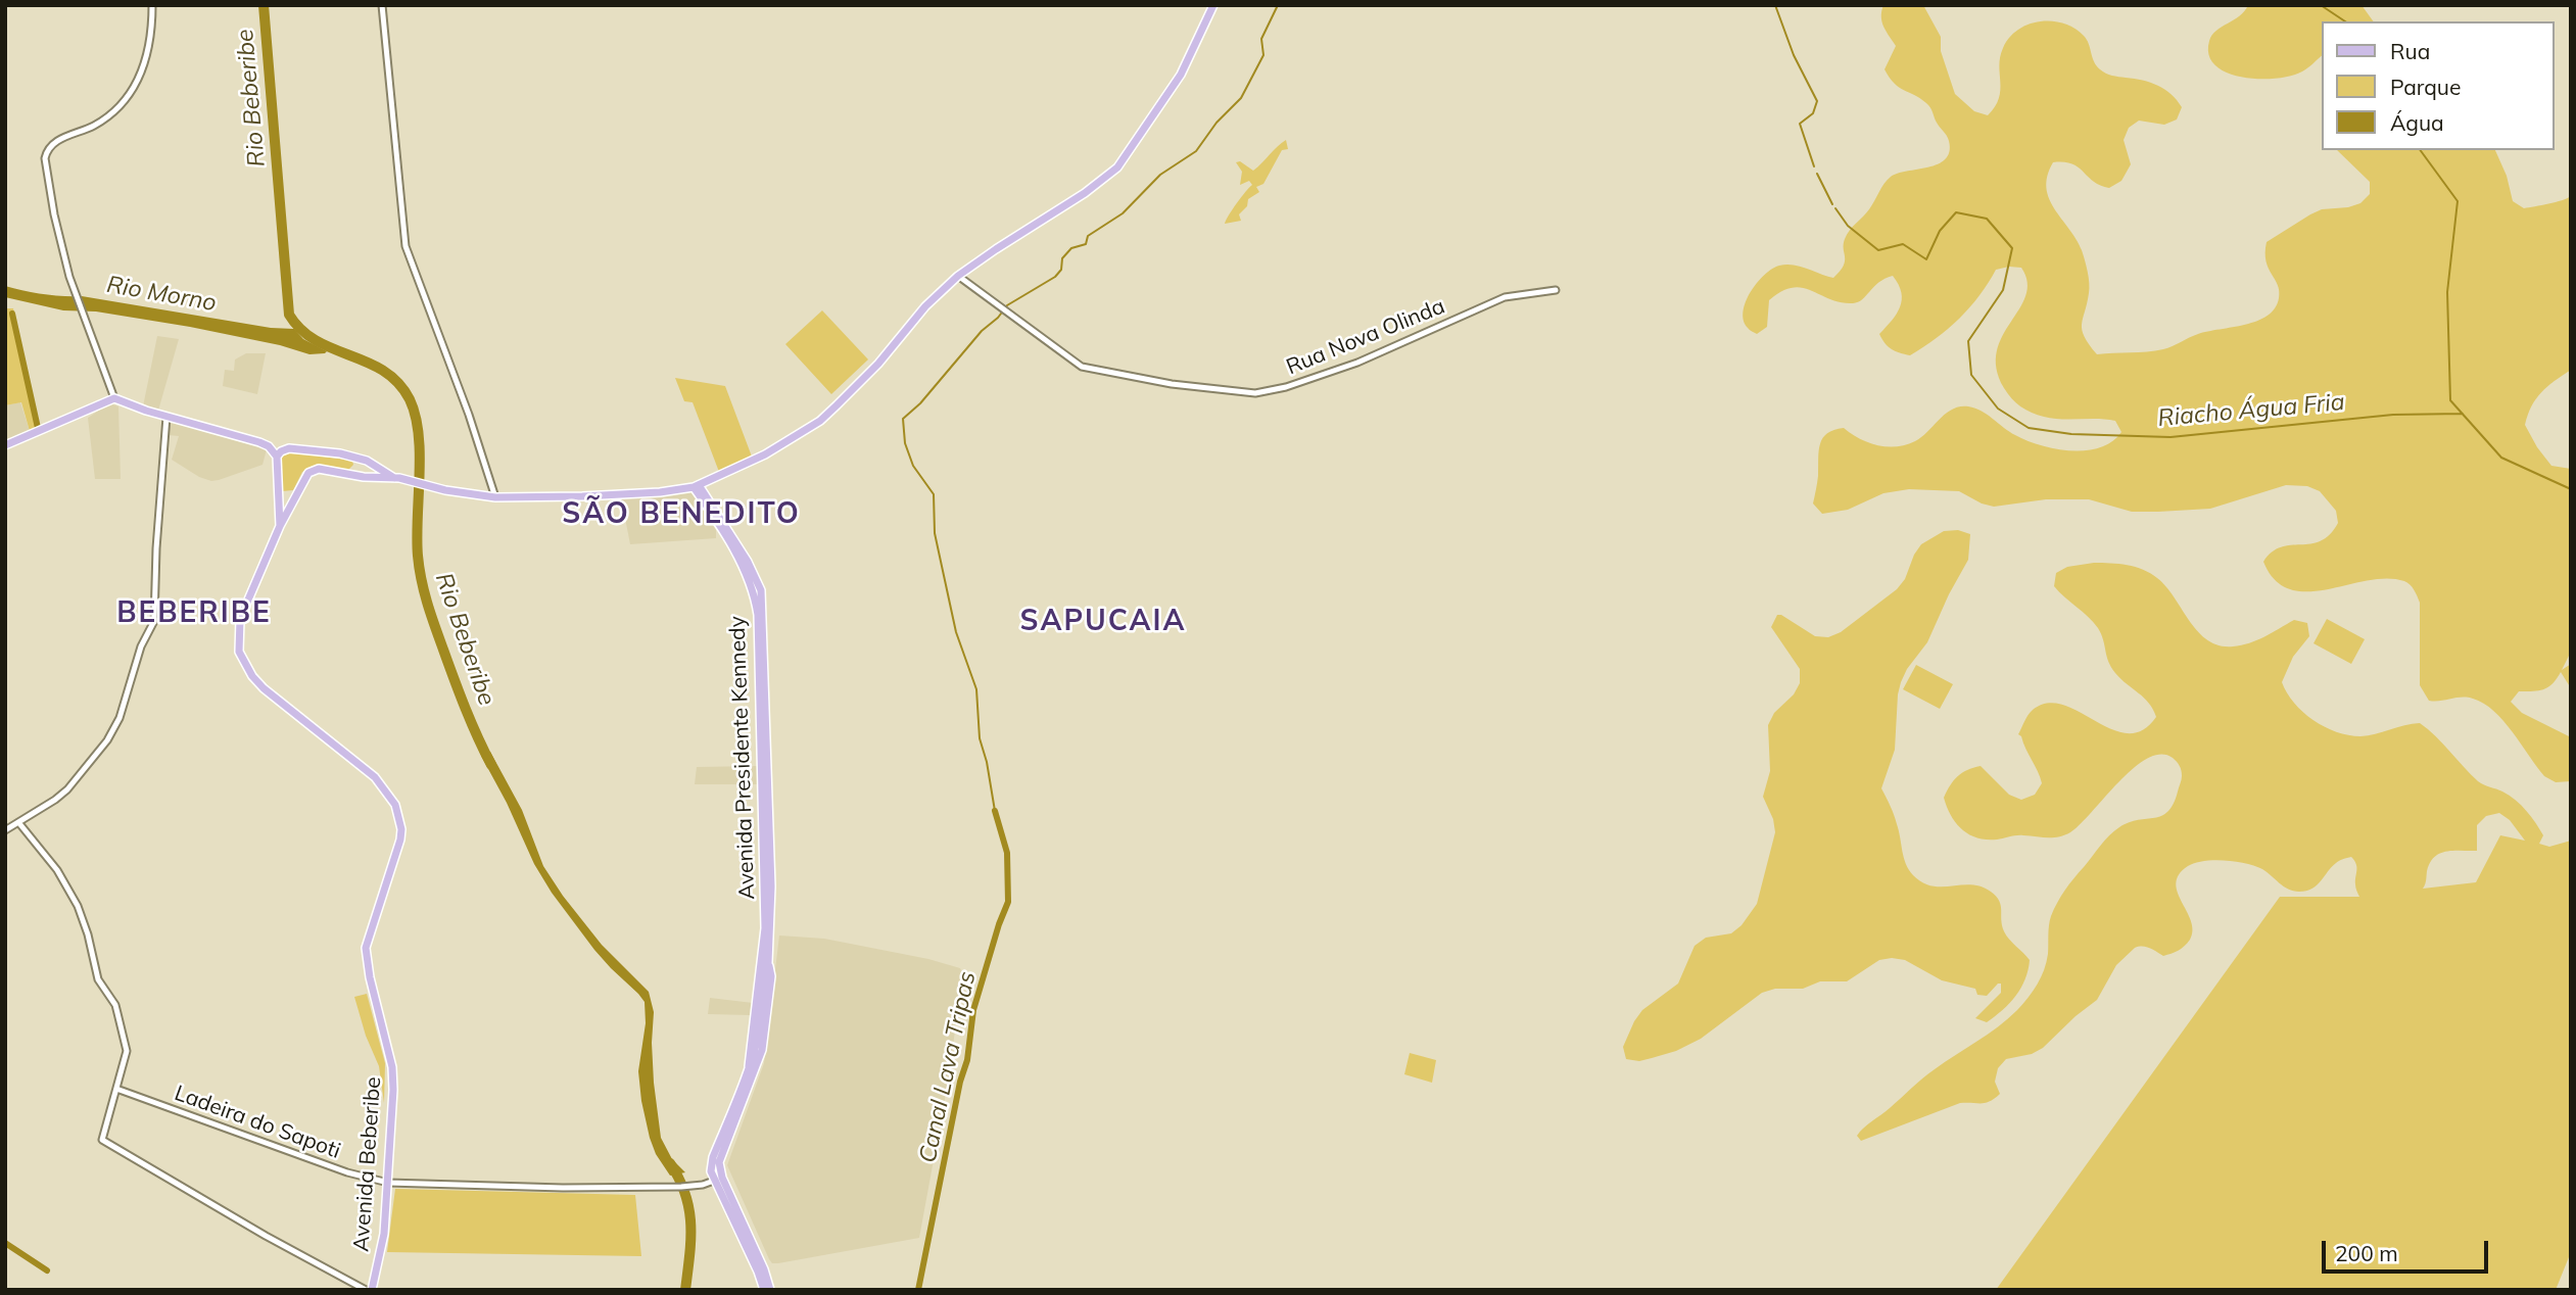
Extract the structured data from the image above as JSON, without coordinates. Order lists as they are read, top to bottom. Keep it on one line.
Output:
{"streets":{"main road":["Avenida Presidente Kennedy","Avenida Beberibe"],"street":["Rua Nova Olinda","Ladeira do Sapoti"]},"crossings":[["Avenida Presidente Kennedy","Ladeira do Sapoti"],["Ladeira do Sapoti","Avenida Beberibe"]],"districts":["SÃO BENEDITO","BEBERIBE","SAPUCAIA"],"water":["Rio Beberibe","Rio Morno","Riacho Água Fria","Canal Lava Tripas"],"legend":["Rua","Parque","Água"],"scale_bar":"200 m"}
